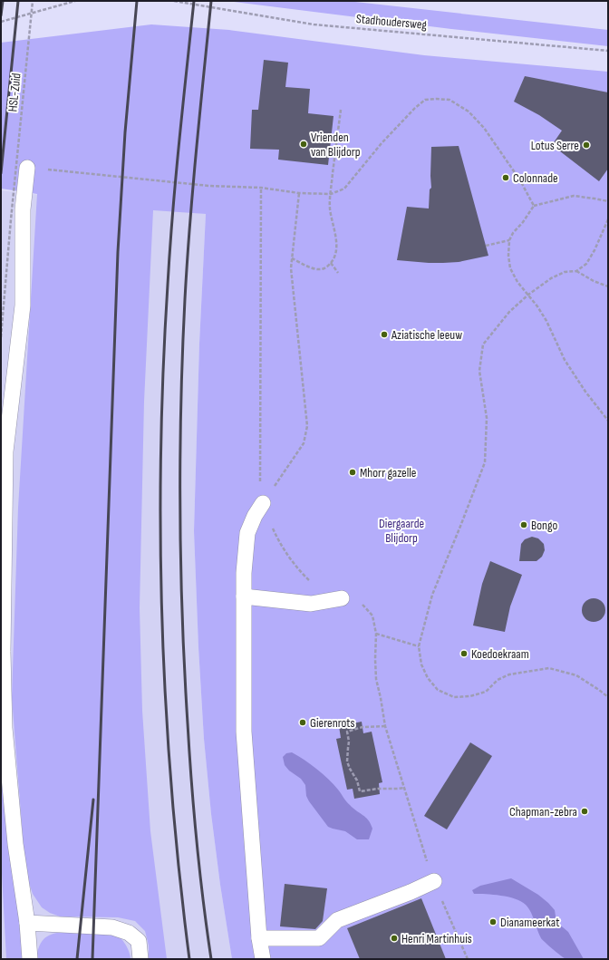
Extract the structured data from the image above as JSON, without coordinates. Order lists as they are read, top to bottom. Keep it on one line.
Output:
{"streets":{"path":["Stadhoudersweg","HSL-Zuid"]},"parks":["Diergaarde Blijdorp"],"places":["Vrienden van Blijdorp","Lotus Serre","Colonnade","Aziatische leeuw","Mhorr gazelle","Bongo","Koedoekraam","Gierenrots","Chapman-zebra","Dianameerkat","Henri Martinhuis"]}
